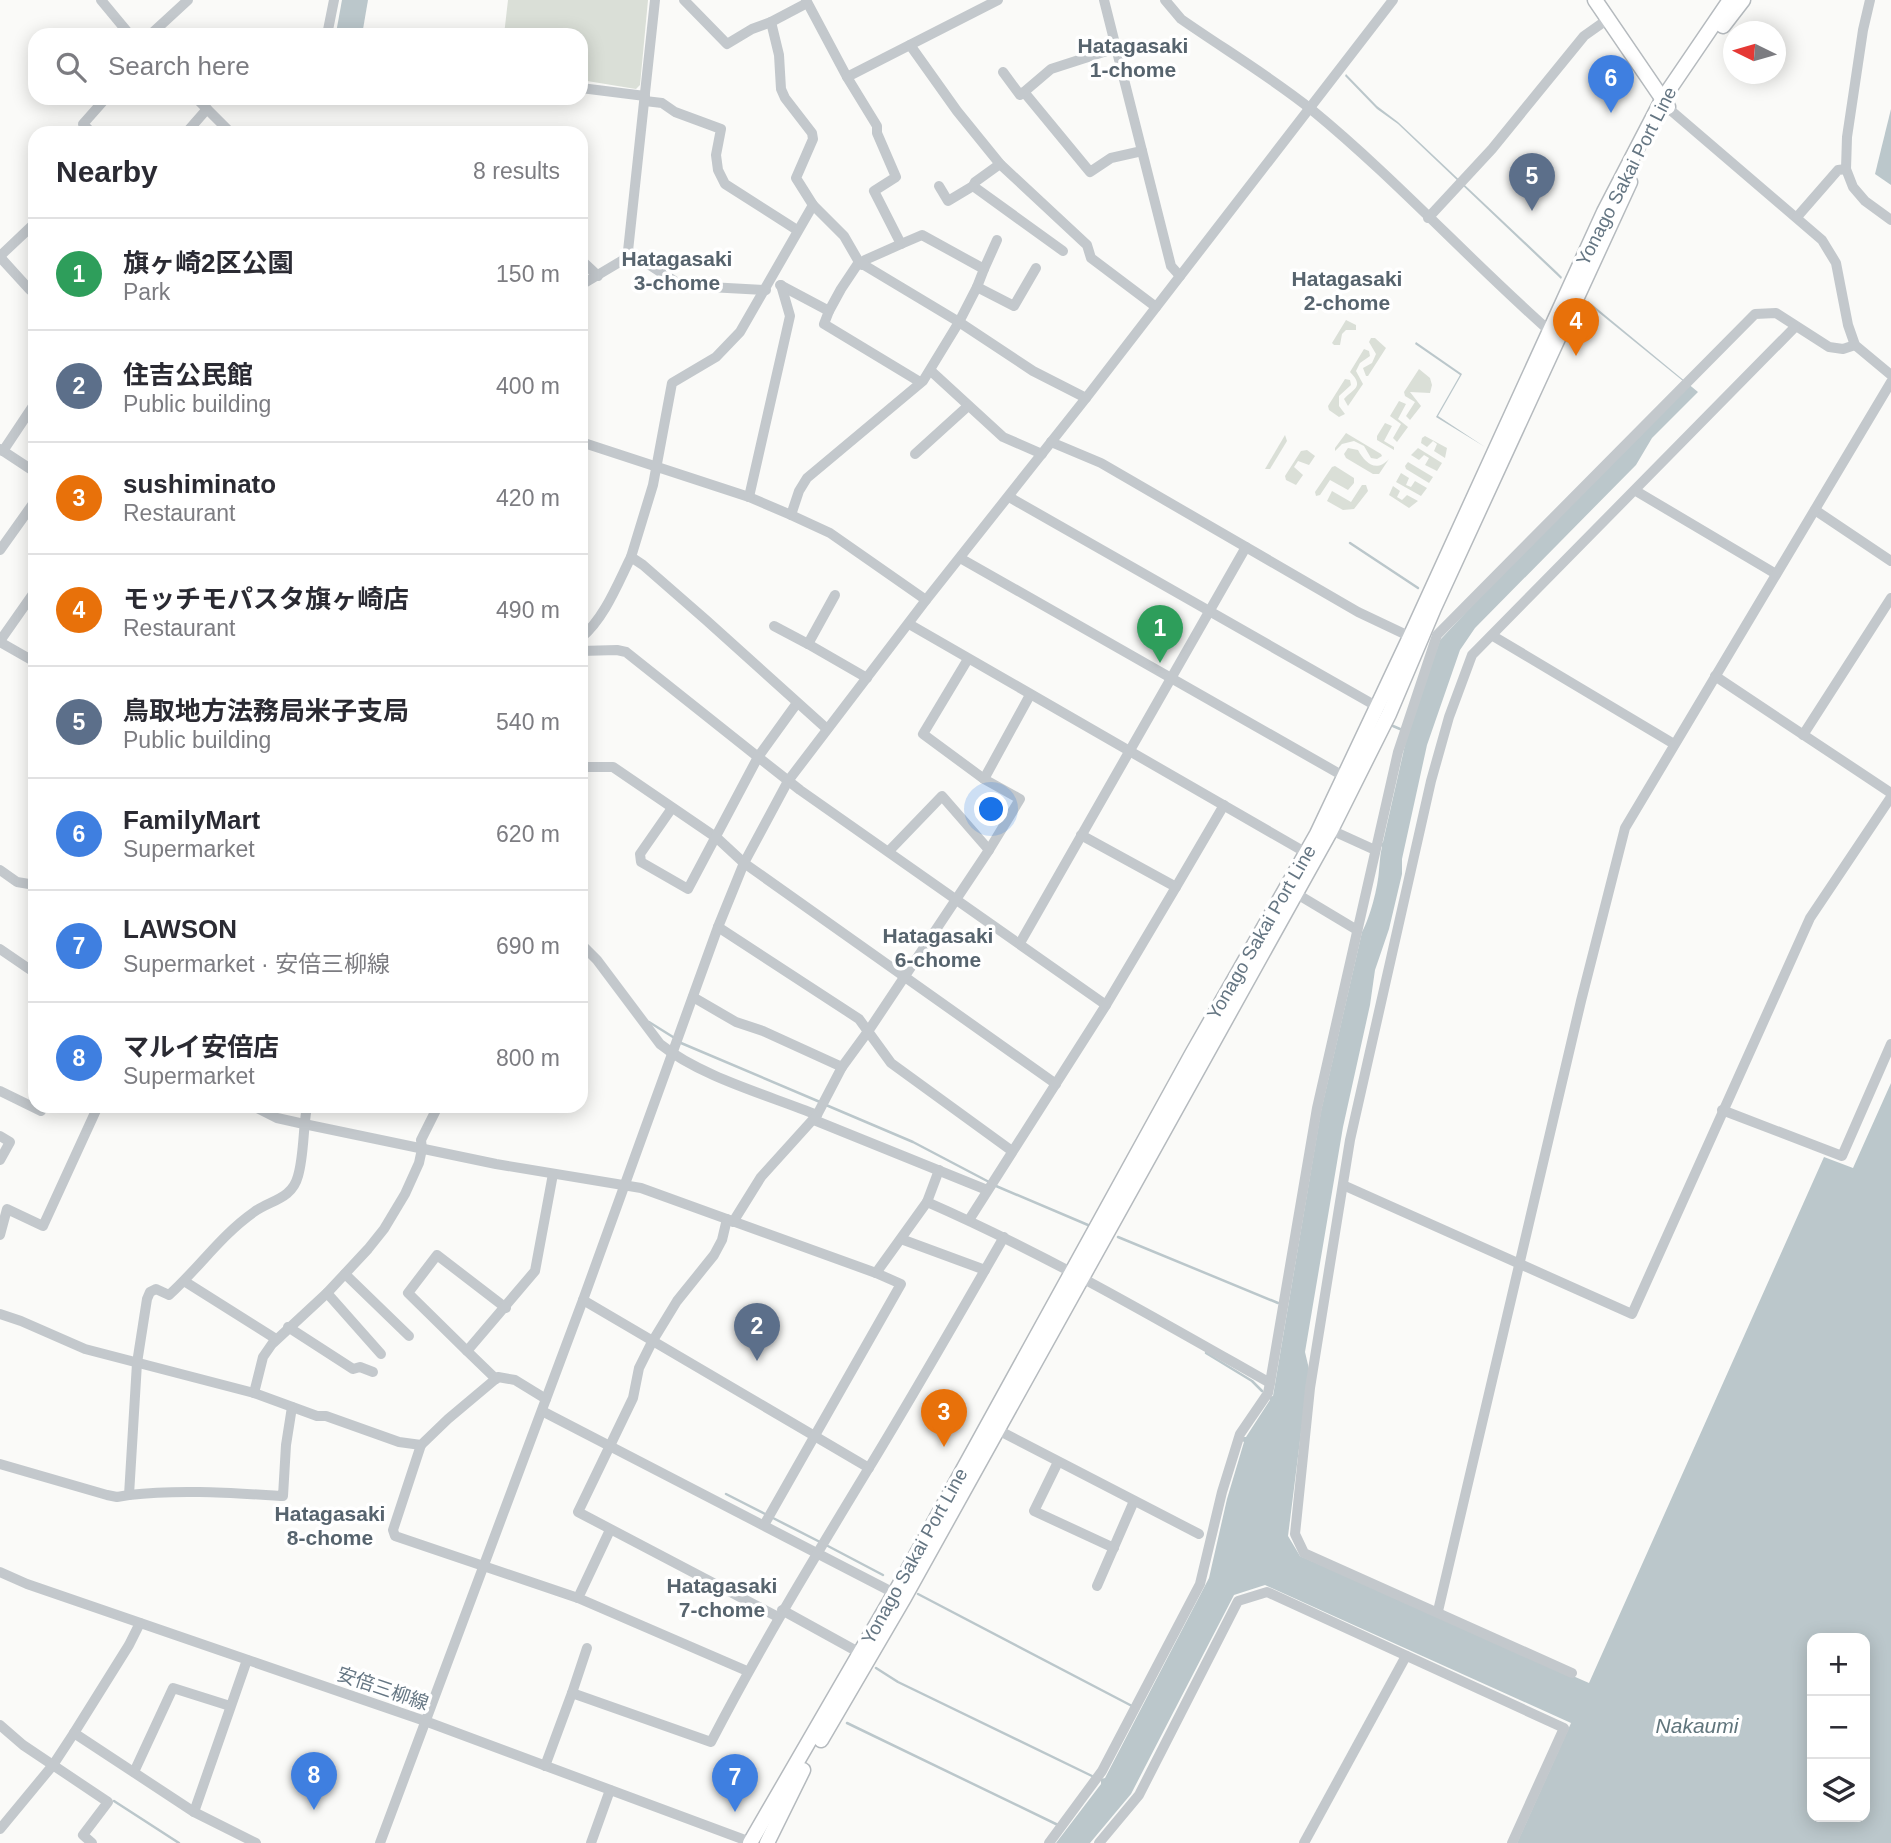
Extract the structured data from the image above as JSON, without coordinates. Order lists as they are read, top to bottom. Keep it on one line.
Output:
{"streets":{"main road":["Yonago Sakai Port Line"],"street":["安倍三柳線"]},"crossings":[["Yonago Sakai Port Line","安倍三柳線"]],"districts":["Hatagasaki 1-chome","Hatagasaki 3-chome","Hatagasaki 2-chome","Hatagasaki 6-chome","Hatagasaki 8-chome","Hatagasaki 7-chome"],"water":["Nakaumi"],"north":"left","page":{"search":"Search here","pins":["6","5","4","1","2","3","8","7"],"heading":["Nearby","8 results"],"list":[{"mark":"1","name":"旗ヶ崎2区公園","note":"Park","value":"150 m"},{"mark":"2","name":"住吉公民館","note":"Public building","value":"400 m"},{"mark":"3","name":"sushiminato","note":"Restaurant","value":"420 m"},{"mark":"4","name":"モッチモパスタ旗ヶ崎店","note":"Restaurant","value":"490 m"},{"mark":"5","name":"鳥取地方法務局米子支局","note":"Public building","value":"540 m"},{"mark":"6","name":"FamilyMart","note":"Supermarket","value":"620 m"},{"mark":"7","name":"LAWSON","note":"Supermarket · 安倍三柳線","value":"690 m"},{"mark":"8","name":"マルイ安倍店","note":"Supermarket","value":"800 m"}],"map_buttons":["+","−"]}}
